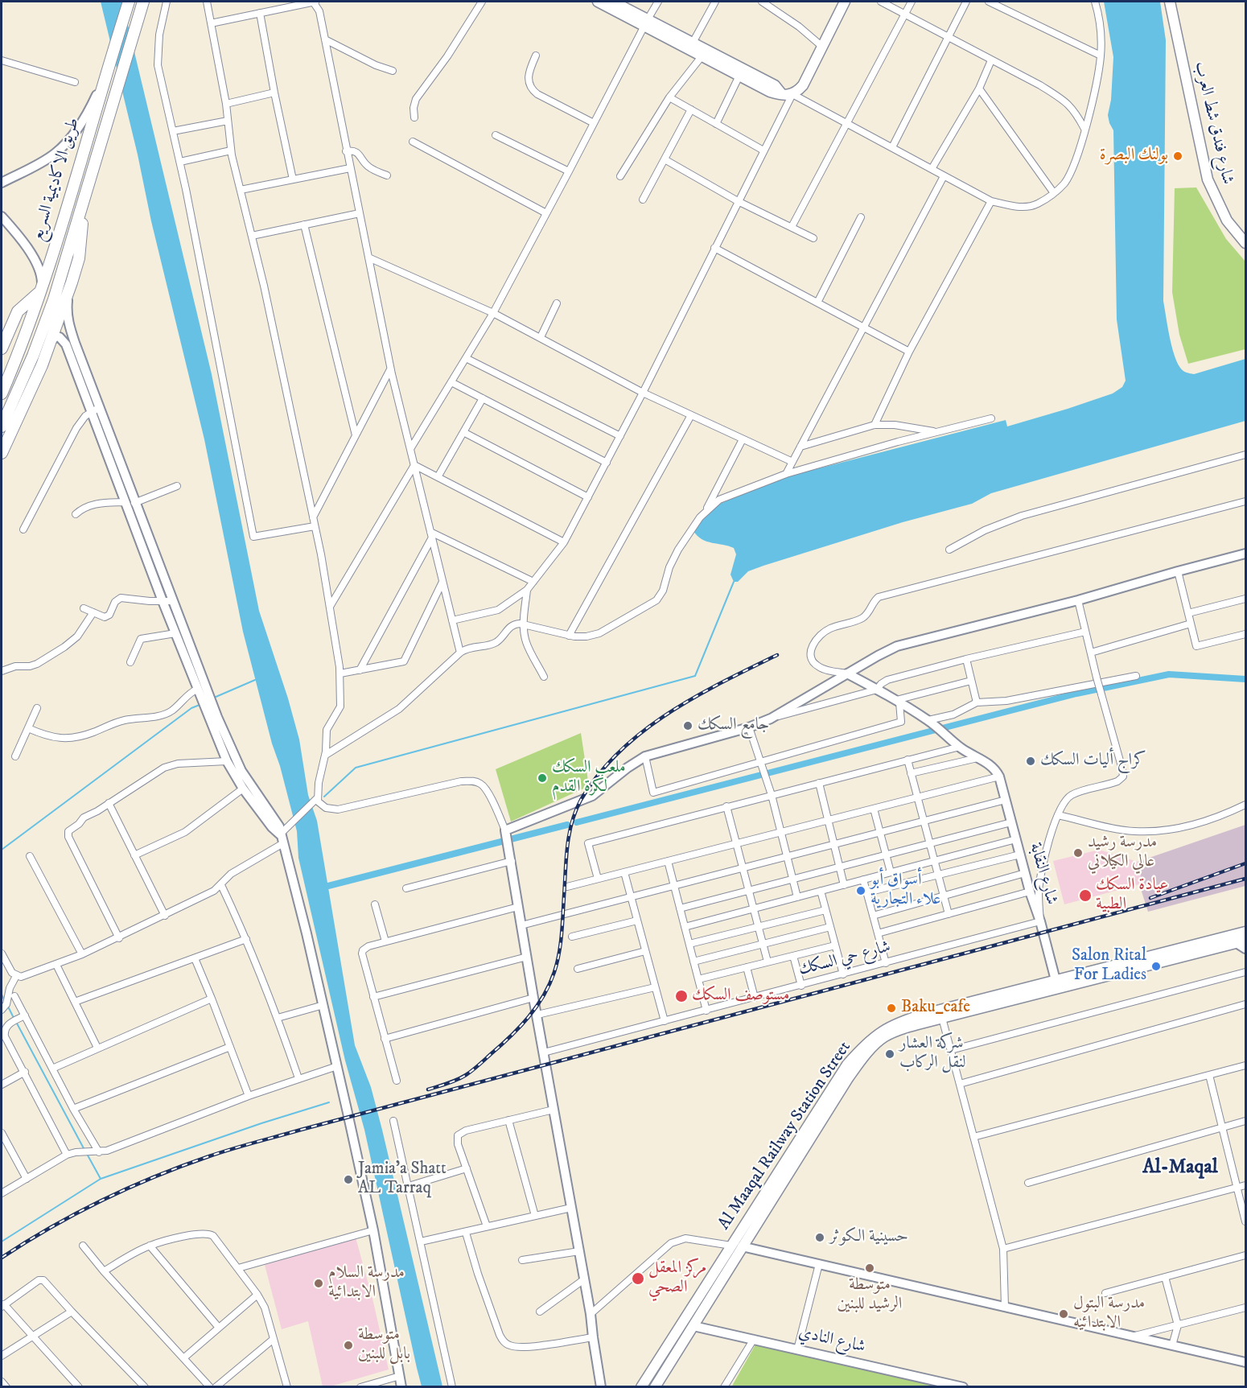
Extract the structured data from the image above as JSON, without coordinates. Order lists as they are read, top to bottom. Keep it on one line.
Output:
{"streets":{"highway":["طريق الاكاديمية السريع"],"main road":["شارع فندق شط العرب","Al Maaqal Railway Station Street"],"street":["شارع النقابة","شارع حي السكك","شارع النادي"]},"crossings":[["شارع النقابة","شارع حي السكك"],["شارع النقابة","Al Maaqal Railway Station Street"],["Al Maaqal Railway Station Street","شارع النادي"]],"districts":["Al-Maqal"],"places":["بولنك البصرة","جامع السكك","كراج أليات السكك","ملعب السكك لكرة القدم","مدرسة رشيد عالي الكيلاني","أسواق أبو علاء التجارية","عيادة السكك الطبية","Salon Rital For Ladies","مستوصف السكك","Baku_cafe","شركة العشار لنقل الركاب","Jamia'a Shatt AL Tarraq","حسينية الكوثر","متوسطة الرشيد للبنين","مركز المعقل الصحي","مدرسة السلام الابتدائية","مدرسة البتول الابتدائيه","متوسطة بابل للبنين"]}
